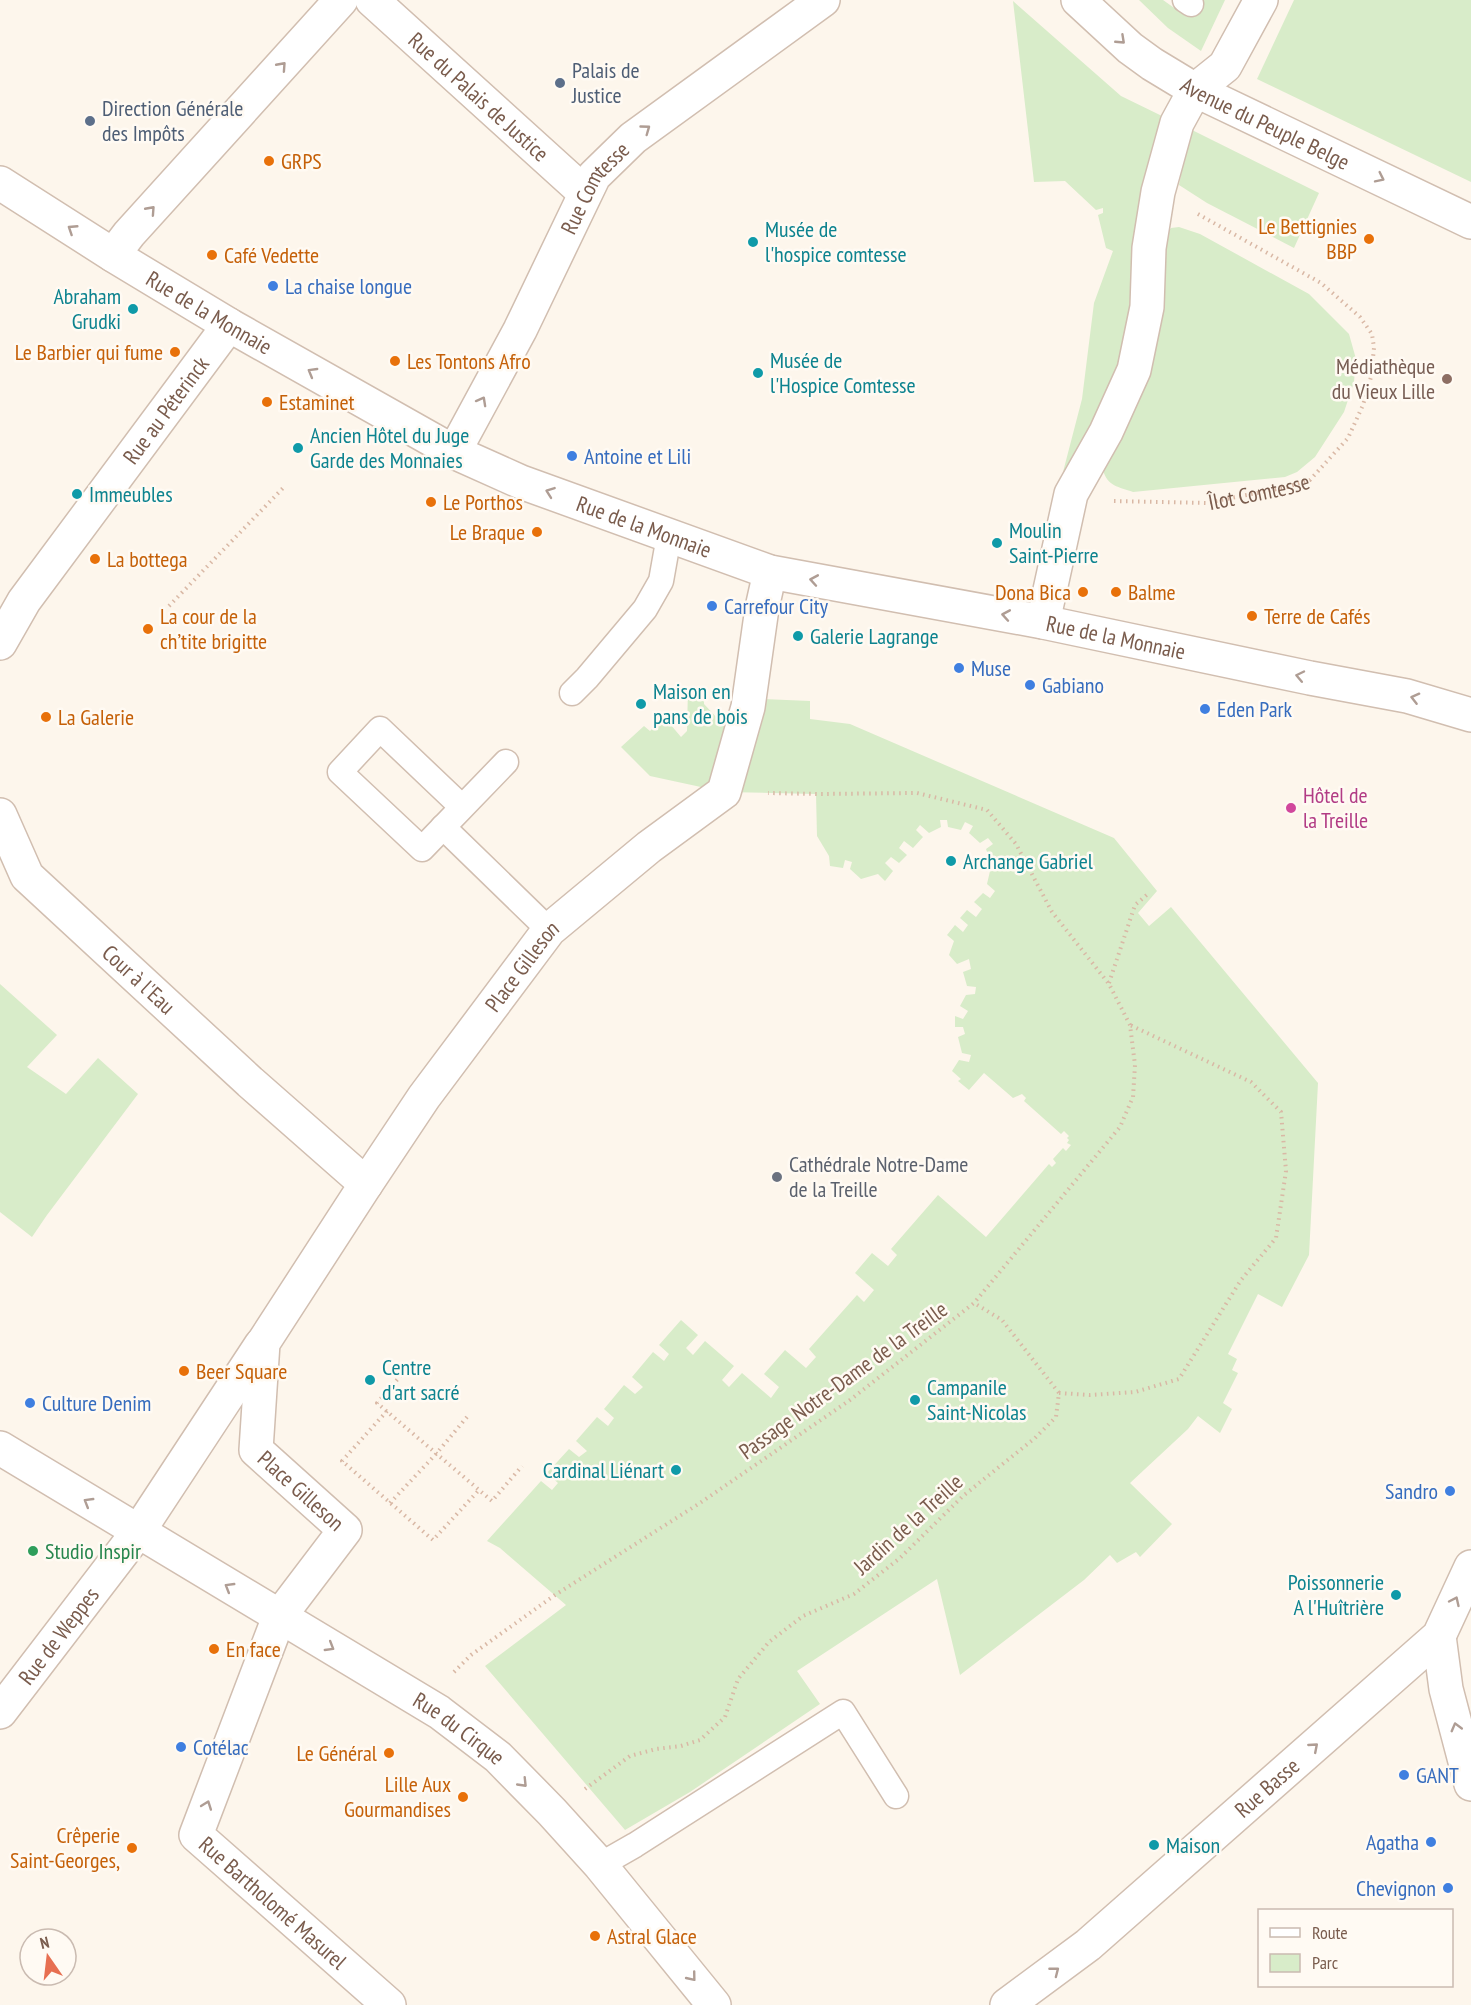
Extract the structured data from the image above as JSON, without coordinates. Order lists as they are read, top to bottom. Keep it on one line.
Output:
{"streets":{"street":["Rue du Palais de Justice","Avenue du Peuple Belge","Rue Comtesse","Rue de la Monnaie","Rue au Péterinck","Place Gilleson","Cour à l'Eau","Rue de Weppes","Rue du Cirque","Rue Basse","Rue Bartholomé Masurel"],"path":["Îlot Comtesse","Passage Notre-Dame de la Treille","Jardin de la Treille"]},"crossings":[["Rue du Palais de Justice","Rue Comtesse"],["Rue Comtesse","Rue de la Monnaie"],["Rue de la Monnaie","Rue au Péterinck"],["Place Gilleson","Cour à l'Eau"],["Place Gilleson","Passage Notre-Dame de la Treille"],["Place Gilleson","Rue de Weppes"],["Place Gilleson","Rue du Cirque"],["Place Gilleson","Rue Bartholomé Masurel"],["Passage Notre-Dame de la Treille","Rue du Cirque"],["Jardin de la Treille","Rue du Cirque"],["Rue de Weppes","Rue du Cirque"],["Rue du Cirque","Rue Bartholomé Masurel"]],"one_way":["Avenue du Peuple Belge","Rue Comtesse","Rue de la Monnaie","Rue Basse","Rue Bartholomé Masurel"],"places":["Palais de Justice","Direction Générale des Impôts","GRPS","Le Bettignies BBP","Musée de l'hospice comtesse","Café Vedette","La chaise longue","Abraham Grudki","Le Barbier qui fume","Les Tontons Afro","Musée de l'Hospice Comtesse","Médiathèque du Vieux Lille","Estaminet","Ancien Hôtel du Juge Garde des Monnaies","Antoine et Lili","Immeubles","Le Porthos","Le Braque","Moulin Saint-Pierre","La bottega","Dona Bica","Balme","Carrefour City","Terre de Cafés","La cour de la ch’tite brigitte","Galerie Lagrange","Muse","Gabiano","Maison en pans de bois","Eden Park","La Galerie","Hôtel de la Treille","Archange Gabriel","Cathédrale Notre-Dame de la Treille","Beer Square","Centre d'art sacré","Campanile Saint-Nicolas","Culture Denim","Cardinal Liénart","Sandro","Studio Inspir","Poissonnerie A l'Huîtrière","En face","Cotélac","Le Général","GANT","Lille Aux Gourmandises","Agatha","Maison","Crêperie Saint-Georges,","Chevignon","Astral Glace"],"legend":["Route","Parc"],"north":"top"}
